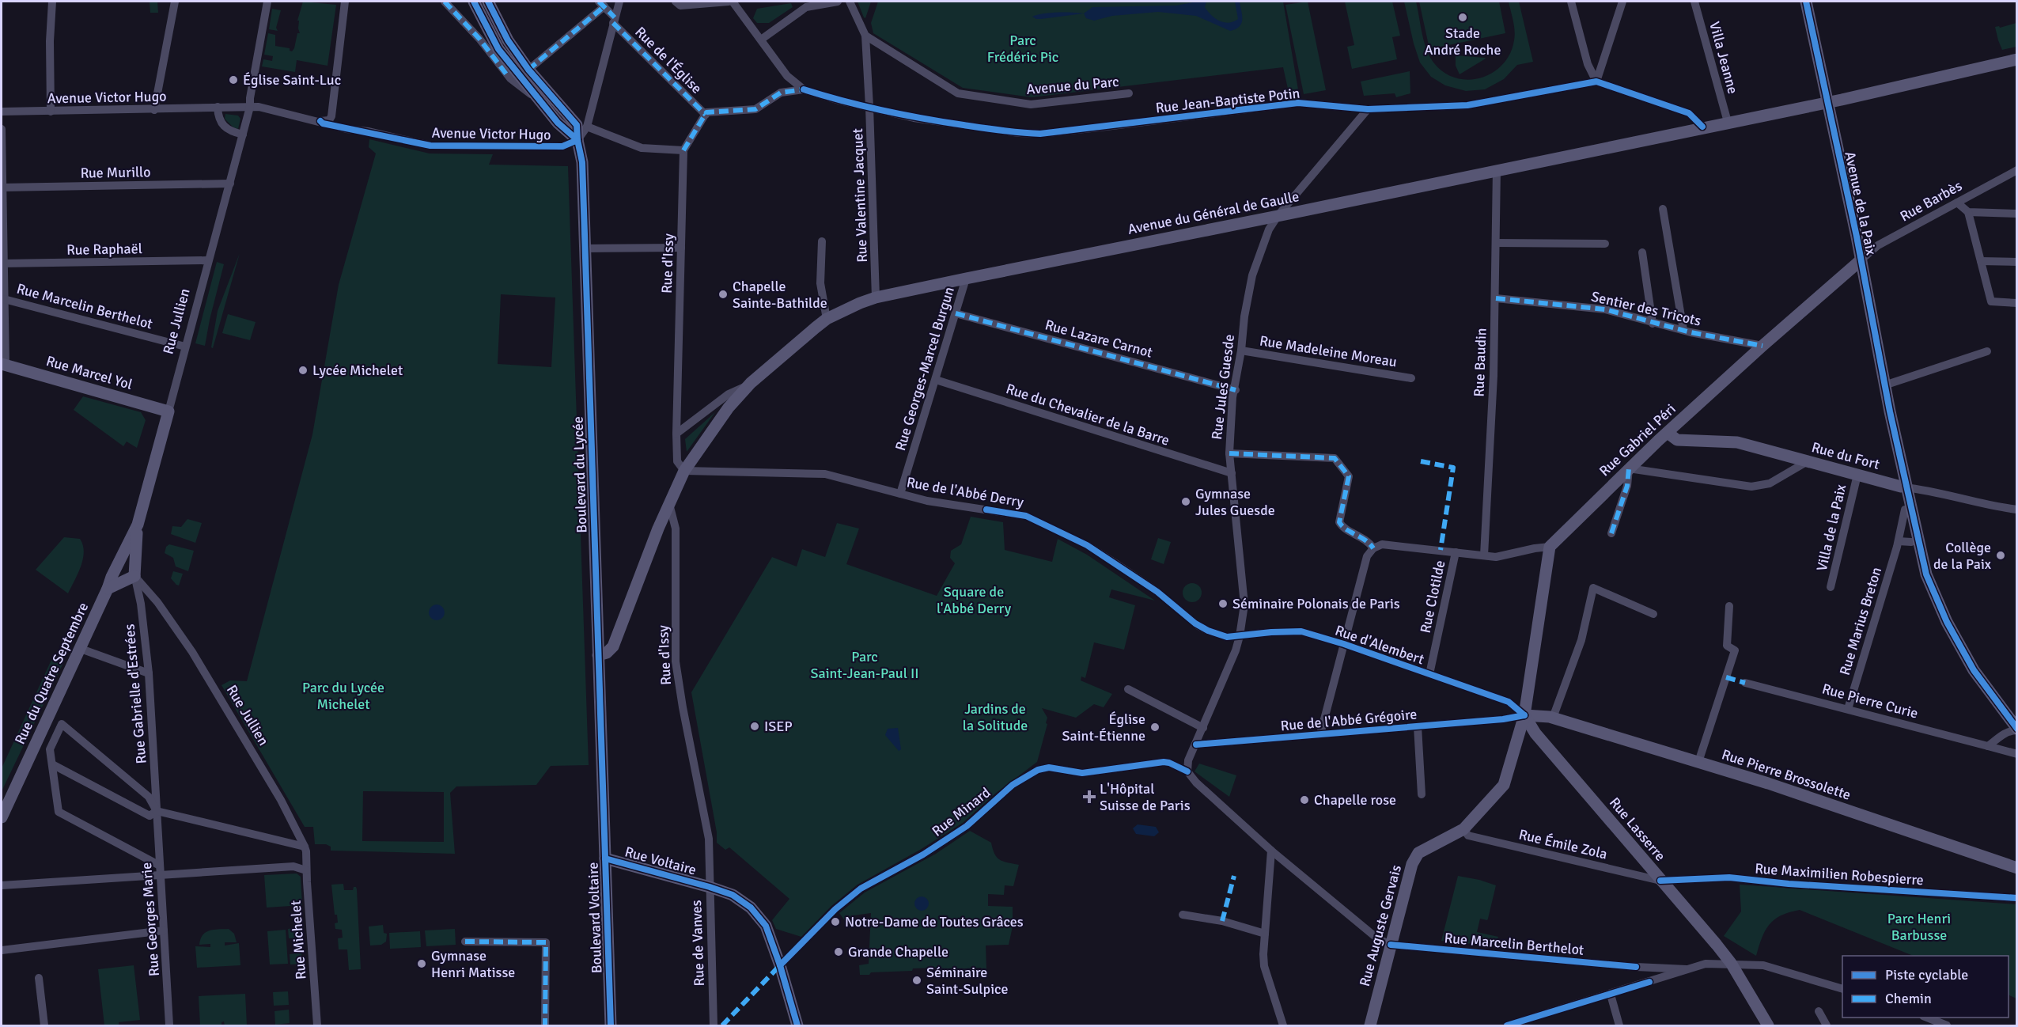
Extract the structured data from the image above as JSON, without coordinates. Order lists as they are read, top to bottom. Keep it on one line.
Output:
{"streets":{"main road":["Avenue de la Paix","Avenue du Général de Gaulle","Rue Jullien","Rue Marcel Yol","Rue Gabriel Péri","Rue du Fort","Boulevard du Lycée","Rue du Quatre Septembre","Rue Pierre Brossolette","Rue Lasserre","Rue Voltaire","Boulevard Voltaire","Rue Auguste Gervais"],"street":["Villa Jeanne","Rue de l'Église","Avenue du Parc","Avenue Victor Hugo","Rue Jean-Baptiste Potin","Rue Murillo","Rue Valentine Jacquet","Rue Barbès","Rue Raphaël","Rue d'Issy","Rue Marcelin Berthelot","Sentier des Tricots","Rue Lazare Carnot","Rue Madeleine Moreau","Rue Baudin","Rue Georges-Marcel Burgun","Rue Jules Guesde","Rue du Chevalier de la Barre","Rue de l'Abbé Derry","Villa de la Paix","Rue Clotilde","Rue Marius Breton","Rue d'Alembert","Rue Gabrielle d'Estrées","Rue Pierre Curie","Rue de l'Abbé Grégoire","Rue Minard","Rue Émile Zola","Rue Maximilien Robespierre","Rue Georges Marie","Rue Michelet","Rue de Vanves"]},"crossings":[["Villa Jeanne","Avenue du Général de Gaulle"],["Avenue du Parc","Rue Valentine Jacquet"],["Avenue Victor Hugo","Rue Jullien"],["Avenue Victor Hugo","Boulevard du Lycée"],["Rue Jean-Baptiste Potin","Rue Valentine Jacquet"],["Rue Jean-Baptiste Potin","Avenue du Général de Gaulle"],["Rue Jean-Baptiste Potin","Rue Jules Guesde"],["Rue Murillo","Rue Jullien"],["Rue Valentine Jacquet","Avenue du Général de Gaulle"],["Rue Barbès","Avenue de la Paix"],["Rue Barbès","Rue Gabriel Péri"],["Avenue de la Paix","Avenue du Général de Gaulle"],["Avenue de la Paix","Rue Gabriel Péri"],["Avenue de la Paix","Rue du Fort"],["Avenue de la Paix","Rue Marius Breton"],["Avenue du Général de Gaulle","Rue d'Issy"],["Avenue du Général de Gaulle","Rue Baudin"],["Avenue du Général de Gaulle","Rue Georges-Marcel Burgun"],["Avenue du Général de Gaulle","Rue Jules Guesde"],["Avenue du Général de Gaulle","Boulevard du Lycée"],["Avenue du Général de Gaulle","Rue de l'Abbé Derry"],["Rue Raphaël","Rue Jullien"],["Rue d'Issy","Rue de l'Abbé Derry"],["Rue d'Issy","Rue de Vanves"],["Rue Marcelin Berthelot","Rue Jullien"],["Rue Marcelin Berthelot","Rue Auguste Gervais"],["Sentier des Tricots","Rue Baudin"],["Sentier des Tricots","Rue Gabriel Péri"],["Rue Jullien","Rue Marcel Yol"],["Rue Jullien","Rue du Quatre Septembre"],["Rue Jullien","Rue Gabrielle d'Estrées"],["Rue Jullien","Rue Michelet"],["Rue Lazare Carnot","Rue Georges-Marcel Burgun"],["Rue Lazare Carnot","Rue Jules Guesde"],["Rue Madeleine Moreau","Rue Jules Guesde"],["Rue Georges-Marcel Burgun","Rue du Chevalier de la Barre"],["Rue Georges-Marcel Burgun","Rue de l'Abbé Derry"],["Rue Jules Guesde","Rue du Chevalier de la Barre"],["Rue Jules Guesde","Rue de l'Abbé Derry"],["Rue Jules Guesde","Rue d'Alembert"],["Rue Jules Guesde","Rue de l'Abbé Grégoire"],["Rue Jules Guesde","Rue Minard"],["Rue Gabriel Péri","Rue du Fort"],["Rue Gabriel Péri","Rue Auguste Gervais"],["Rue du Fort","Villa de la Paix"],["Boulevard du Lycée","Boulevard Voltaire"],["Rue de l'Abbé Derry","Rue d'Alembert"],["Rue Clotilde","Rue d'Alembert"],["Rue Marius Breton","Rue Pierre Curie"],["Rue d'Alembert","Rue de l'Abbé Grégoire"],["Rue d'Alembert","Rue Pierre Brossolette"],["Rue d'Alembert","Rue Lasserre"],["Rue d'Alembert","Rue Auguste Gervais"],["Rue Gabrielle d'Estrées","Rue Georges Marie"],["Rue de l'Abbé Grégoire","Rue Pierre Brossolette"],["Rue de l'Abbé Grégoire","Rue Lasserre"],["Rue de l'Abbé Grégoire","Rue Auguste Gervais"],["Rue Pierre Brossolette","Rue Lasserre"],["Rue Pierre Brossolette","Rue Auguste Gervais"],["Rue Minard","Rue Voltaire"],["Rue Lasserre","Rue Émile Zola"],["Rue Lasserre","Rue Maximilien Robespierre"],["Rue Lasserre","Rue Auguste Gervais"],["Rue Émile Zola","Rue Maximilien Robespierre"],["Rue Émile Zola","Rue Auguste Gervais"],["Rue Voltaire","Boulevard Voltaire"],["Rue Voltaire","Rue de Vanves"]],"parks":["Parc Frédéric Pic","Square de l'Abbé Derry","Parc Saint-Jean-Paul II","Parc du Lycée Michelet","Jardins de la Solitude","Parc Henri Barbusse"],"places":{"other":["Stade André Roche","Église Saint-Luc","Chapelle Sainte-Bathilde","Lycée Michelet","Gymnase Jules Guesde","Collège de la Paix","Séminaire Polonais de Paris","ISEP","Église Saint-Étienne","Chapelle rose","Notre-Dame de Toutes Grâces","Grande Chapelle","Gymnase Henri Matisse","Séminaire Saint-Sulpice"],"health":["L'Hôpital Suisse de Paris"]},"legend":["Piste cyclable","Chemin"]}
